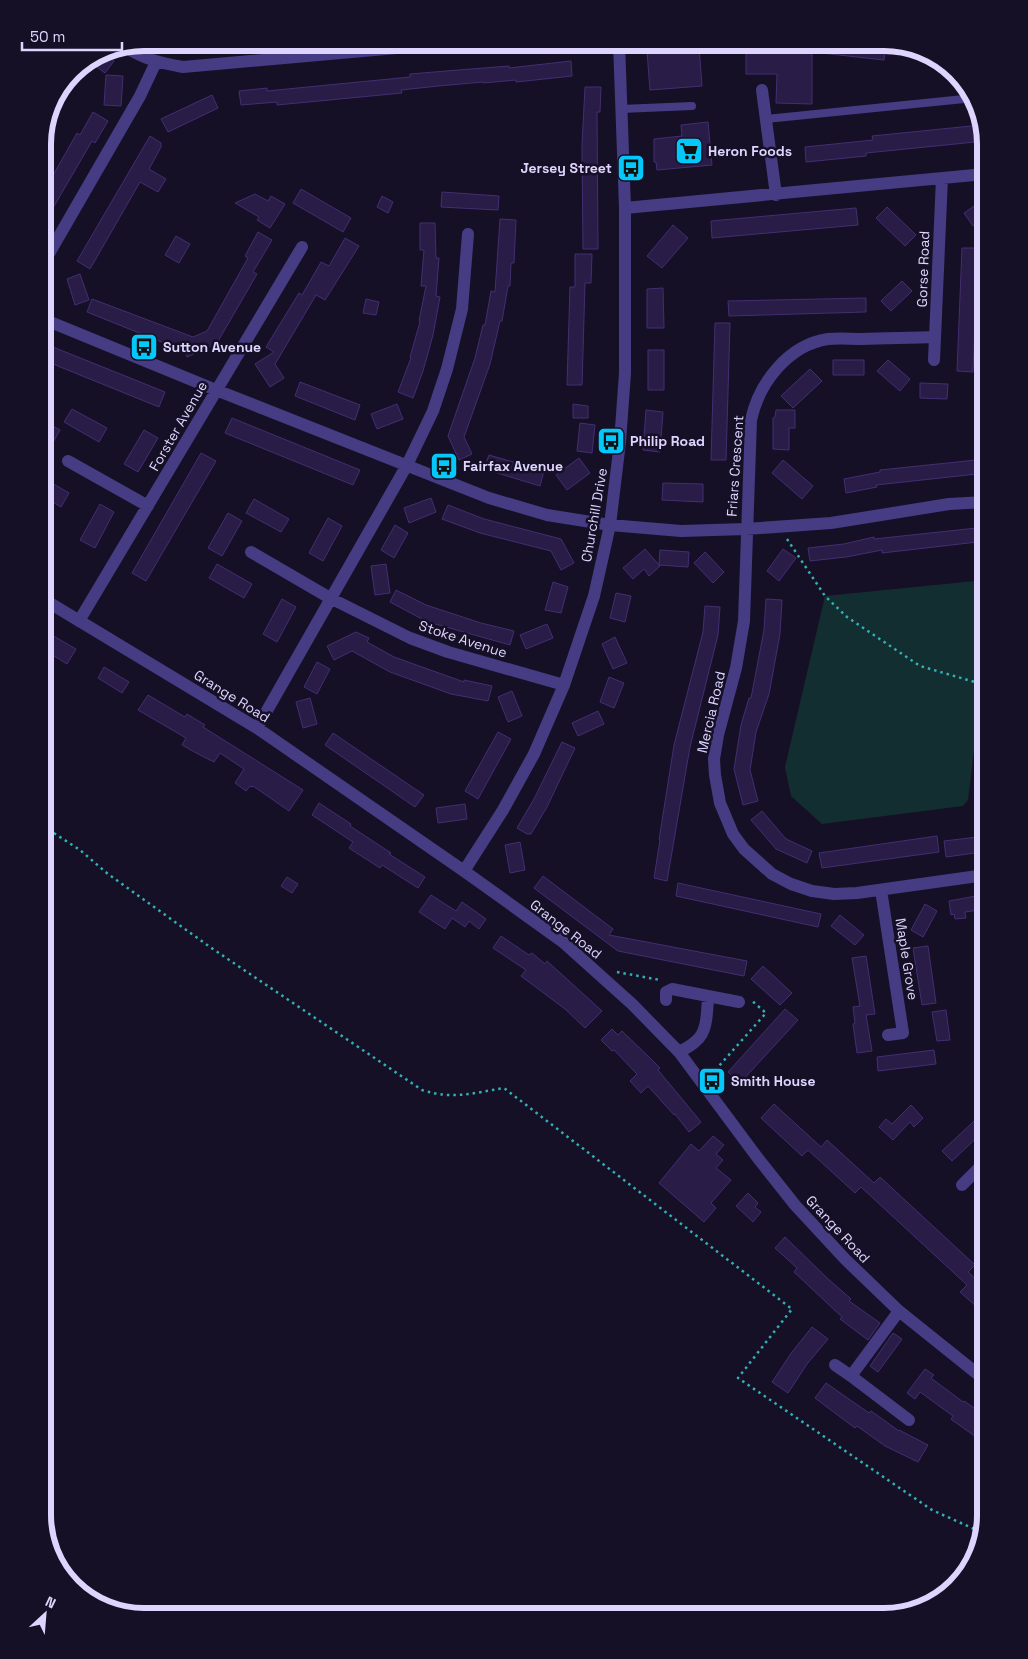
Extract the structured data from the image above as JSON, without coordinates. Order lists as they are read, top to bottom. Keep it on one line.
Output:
{"streets":{"street":["Gorse Road","Forster Avenue","Friars Crescent","Churchill Drive","Stoke Avenue","Grange Road","Mercia Road","Maple Grove"]},"crossings":[["Gorse Road","Friars Crescent"],["Forster Avenue","Grange Road"],["Friars Crescent","Mercia Road"],["Churchill Drive","Stoke Avenue"],["Churchill Drive","Grange Road"],["Mercia Road","Maple Grove"]],"places":{"supermarket":["Heron Foods"],"bus stop":["Jersey Street","Sutton Avenue","Philip Road","Fairfax Avenue","Smith House"]},"scale_bar":"50 m","north":"top right"}
